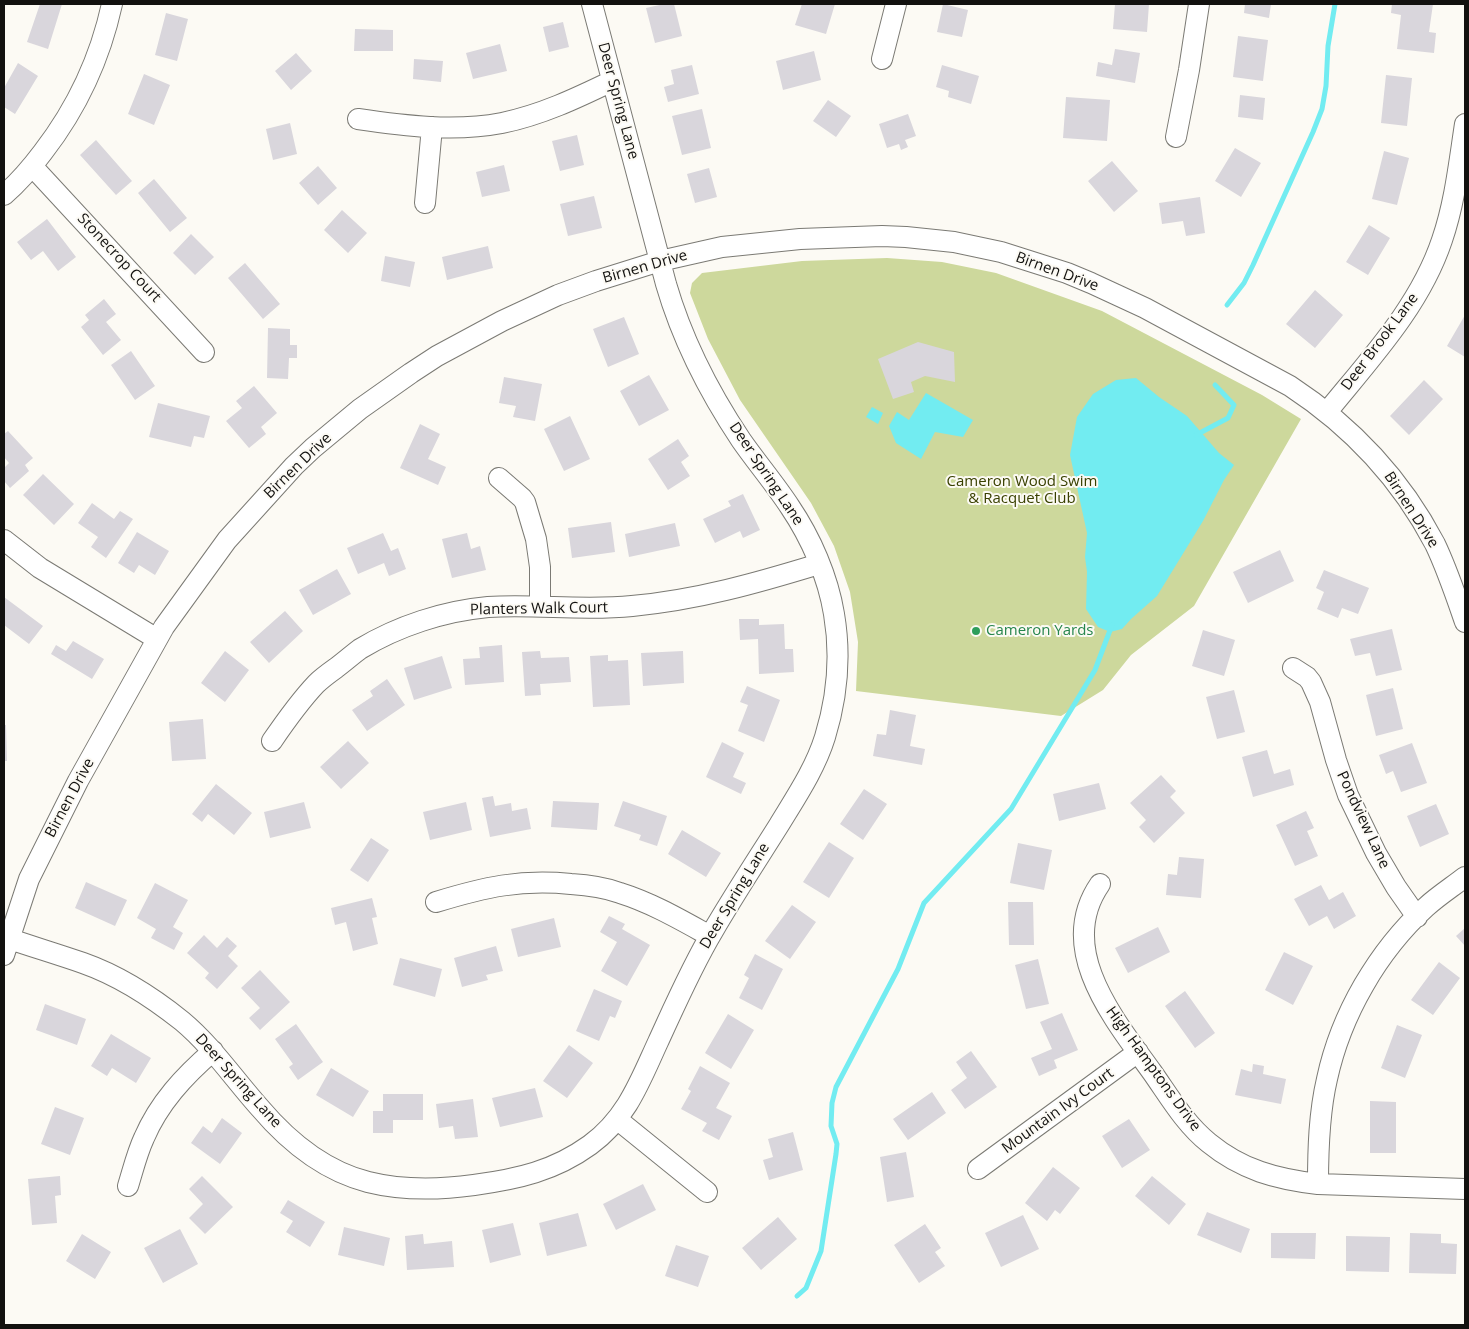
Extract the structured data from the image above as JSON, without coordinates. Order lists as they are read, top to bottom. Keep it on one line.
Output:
{"streets":{"street":["Deer Spring Lane","Stonecrop Court","Birnen Drive","Deer Brook Lane","Planters Walk Court","Pondview Lane","High Hamptons Drive","Mountain Ivy Court"]},"crossings":[["Deer Spring Lane","Birnen Drive"],["Deer Spring Lane","Planters Walk Court"],["Birnen Drive","Deer Brook Lane"],["High Hamptons Drive","Mountain Ivy Court"]],"parks":["Cameron Wood Swim & Racquet Club"],"places":["Cameron Yards"]}
